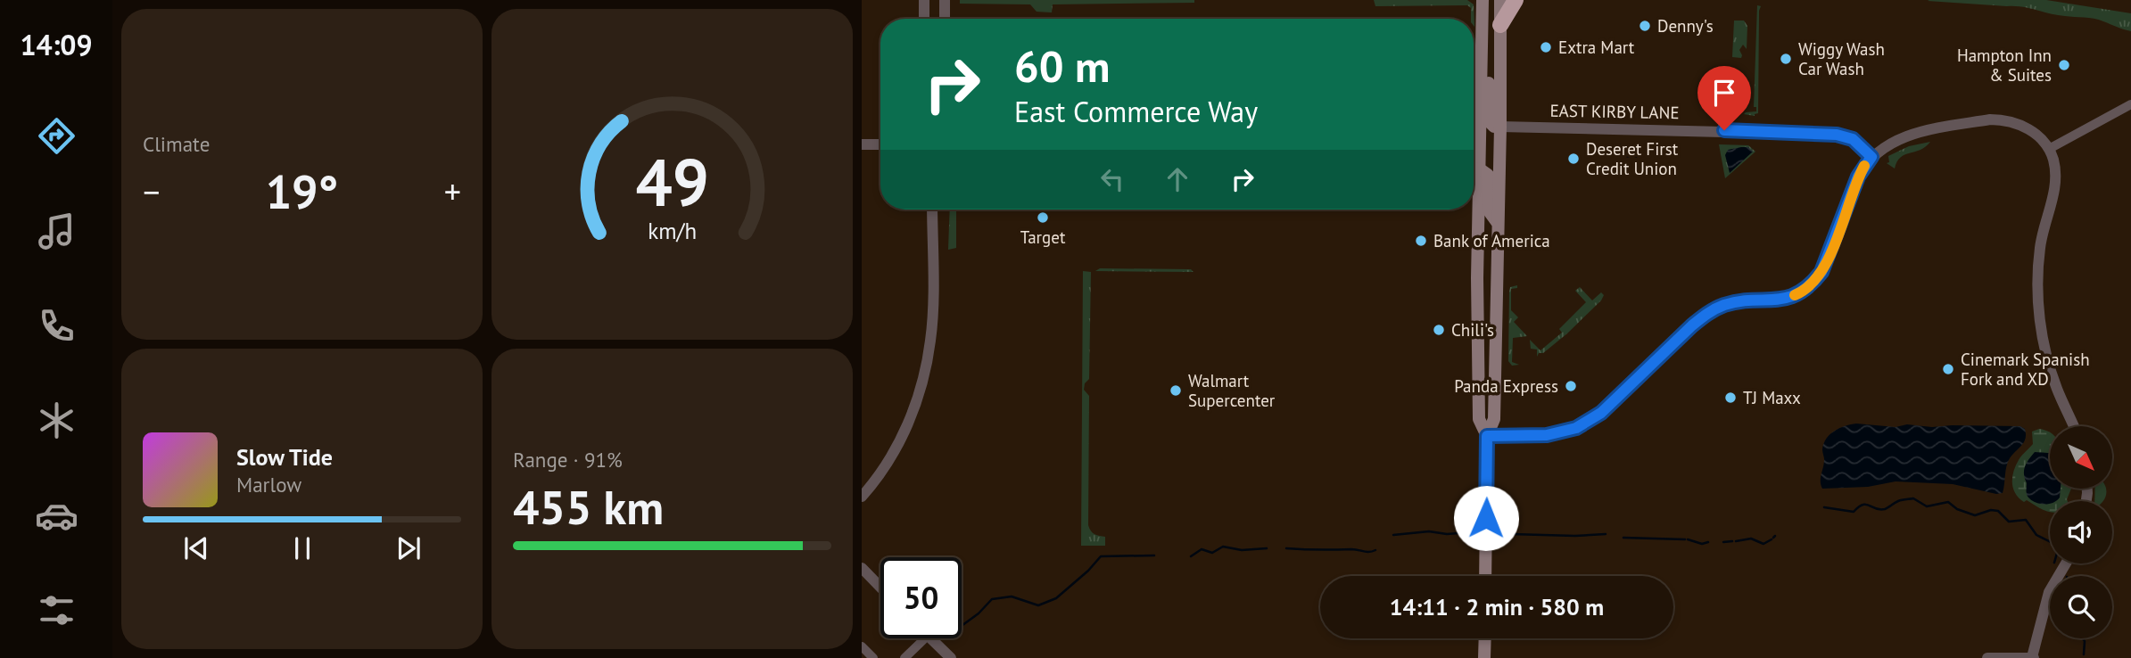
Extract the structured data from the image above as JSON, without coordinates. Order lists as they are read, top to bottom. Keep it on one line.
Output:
{"streets":{"street":["EAST KIRBY LANE"]},"places":["Denny's","Extra Mart","Wiggy Wash Car Wash","Hampton Inn & Suites","Deseret First Credit Union","Target","Bank of America","Chili's","Cinemark Spanish Fork and XD","Panda Express","Walmart Supercenter","TJ Maxx"],"north":"bottom right","page":{"tabs":"14:09","tile":["Climate",["Range · 91%","455 km"]],"turn":["60 m","East Commerce Way"],"heat":["−","19°","+"],"song":["Slow Tide","Marlow"],"limit":"50","trip":"14:11 · 2 min · 580 m","gauge":["49","km/h"]}}
